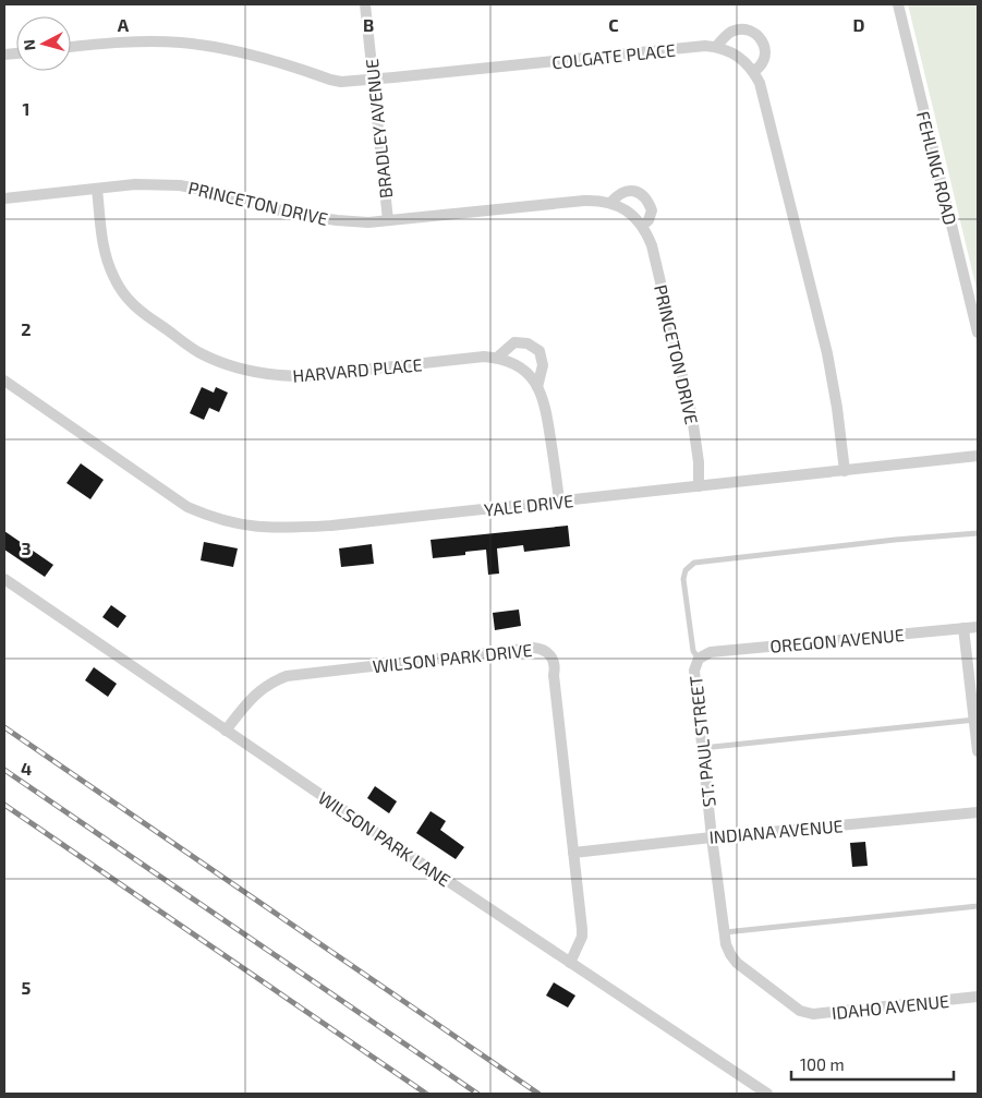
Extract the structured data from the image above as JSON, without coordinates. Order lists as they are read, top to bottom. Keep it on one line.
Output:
{"streets":{"street":["COLGATE PLACE","BRADLEY AVENUE","FEHLING ROAD","PRINCETON DRIVE","HARVARD PLACE","YALE DRIVE","OREGON AVENUE","WILSON PARK DRIVE","ST. PAUL STREET","INDIANA AVENUE","WILSON PARK LANE","IDAHO AVENUE"]},"crossings":[["COLGATE PLACE","BRADLEY AVENUE"],["BRADLEY AVENUE","PRINCETON DRIVE"],["PRINCETON DRIVE","HARVARD PLACE"],["PRINCETON DRIVE","YALE DRIVE"],["HARVARD PLACE","YALE DRIVE"],["OREGON AVENUE","ST. PAUL STREET"],["WILSON PARK DRIVE","INDIANA AVENUE"],["WILSON PARK DRIVE","WILSON PARK LANE"],["ST. PAUL STREET","INDIANA AVENUE"],["ST. PAUL STREET","IDAHO AVENUE"]],"scale_bar":"100 m","north":"left","grid":{"columns":["A","B","C","D"],"rows":["1","2","3","4","5"]}}
